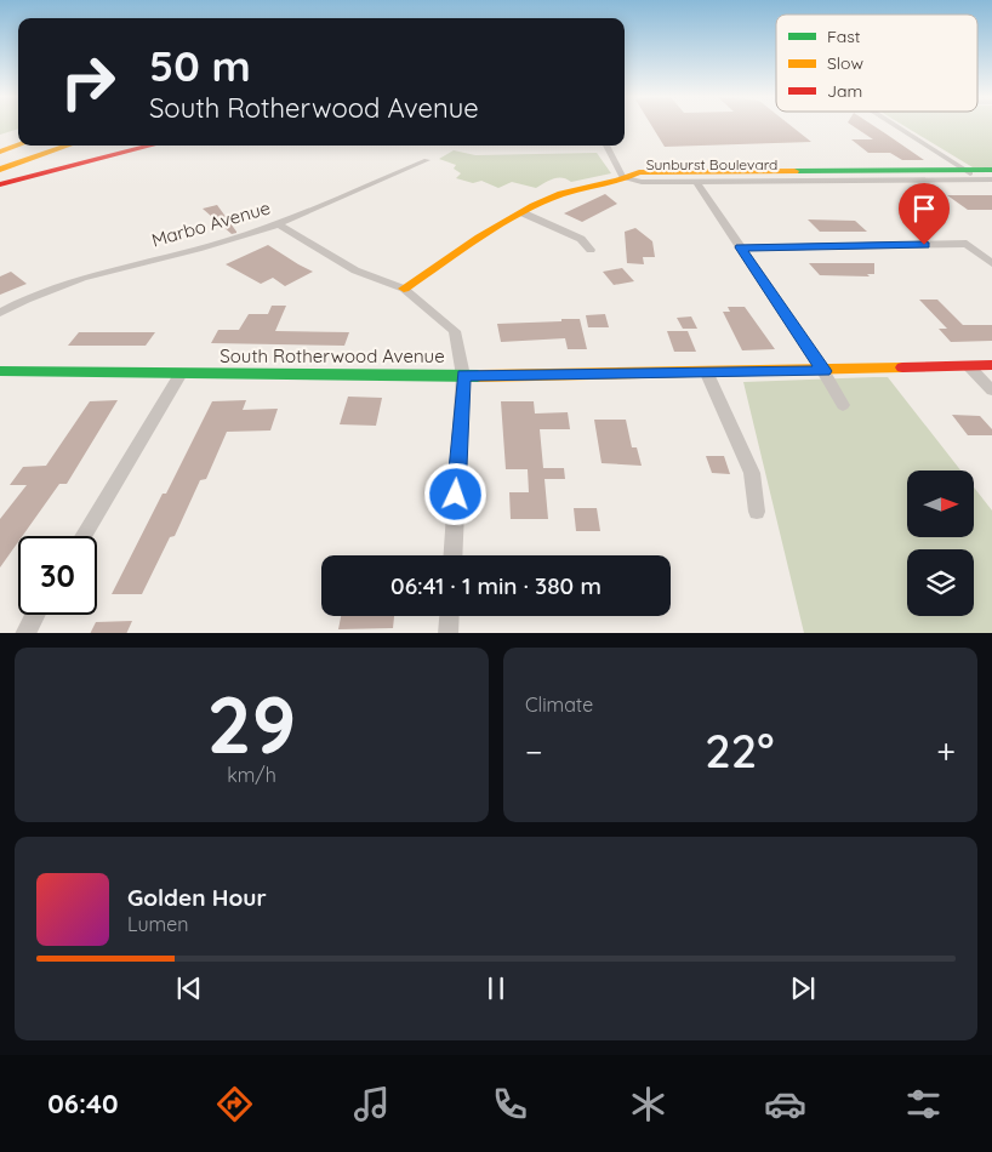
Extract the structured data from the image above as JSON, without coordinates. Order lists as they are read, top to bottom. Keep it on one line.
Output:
{"streets":{"main road":["Sunburst Boulevard","South Rotherwood Avenue"],"street":["Marbo Avenue"]},"legend":["Fast","Slow","Jam"],"north":"right","page":{"turn":["50 m","South Rotherwood Avenue"],"limit":"30","trip":"06:41 · 1 min · 380 m","tile":[["29","km/h"],"Climate"],"heat":["−","22°","+"],"song":["Golden Hour","Lumen"],"tabs":"06:40"}}
